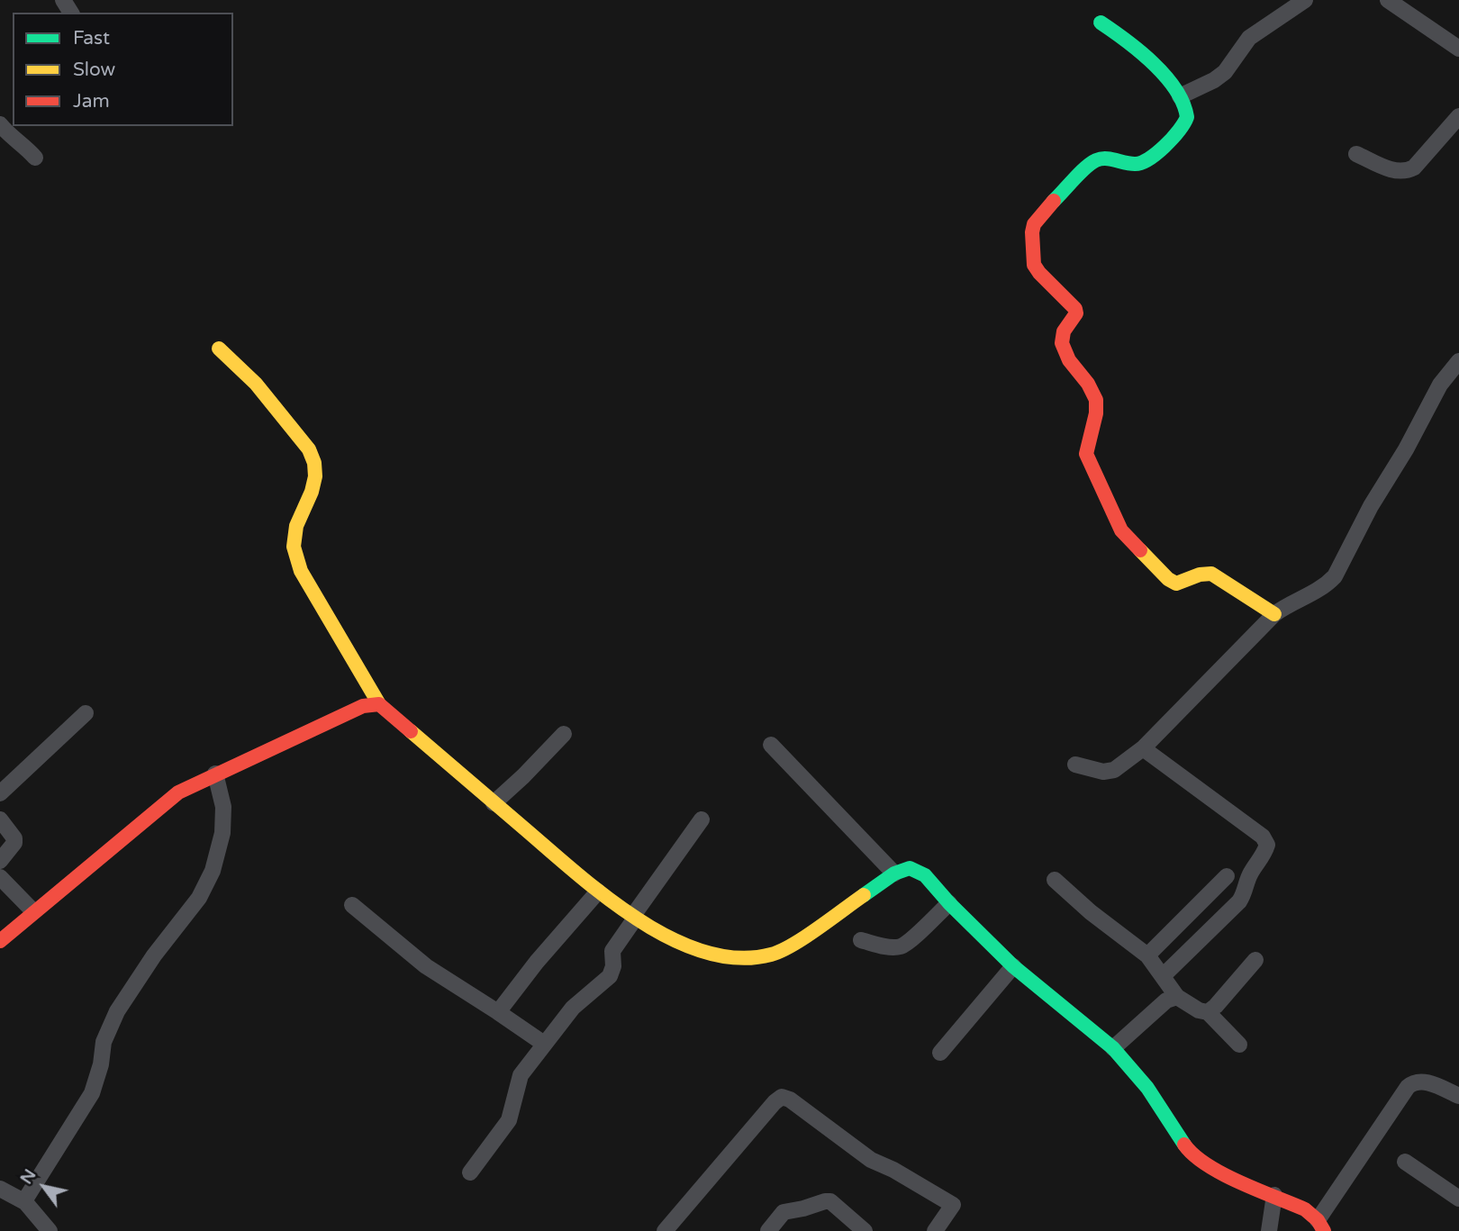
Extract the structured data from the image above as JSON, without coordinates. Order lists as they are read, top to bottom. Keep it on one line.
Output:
{"legend":["Fast","Slow","Jam"],"north":"top left"}
